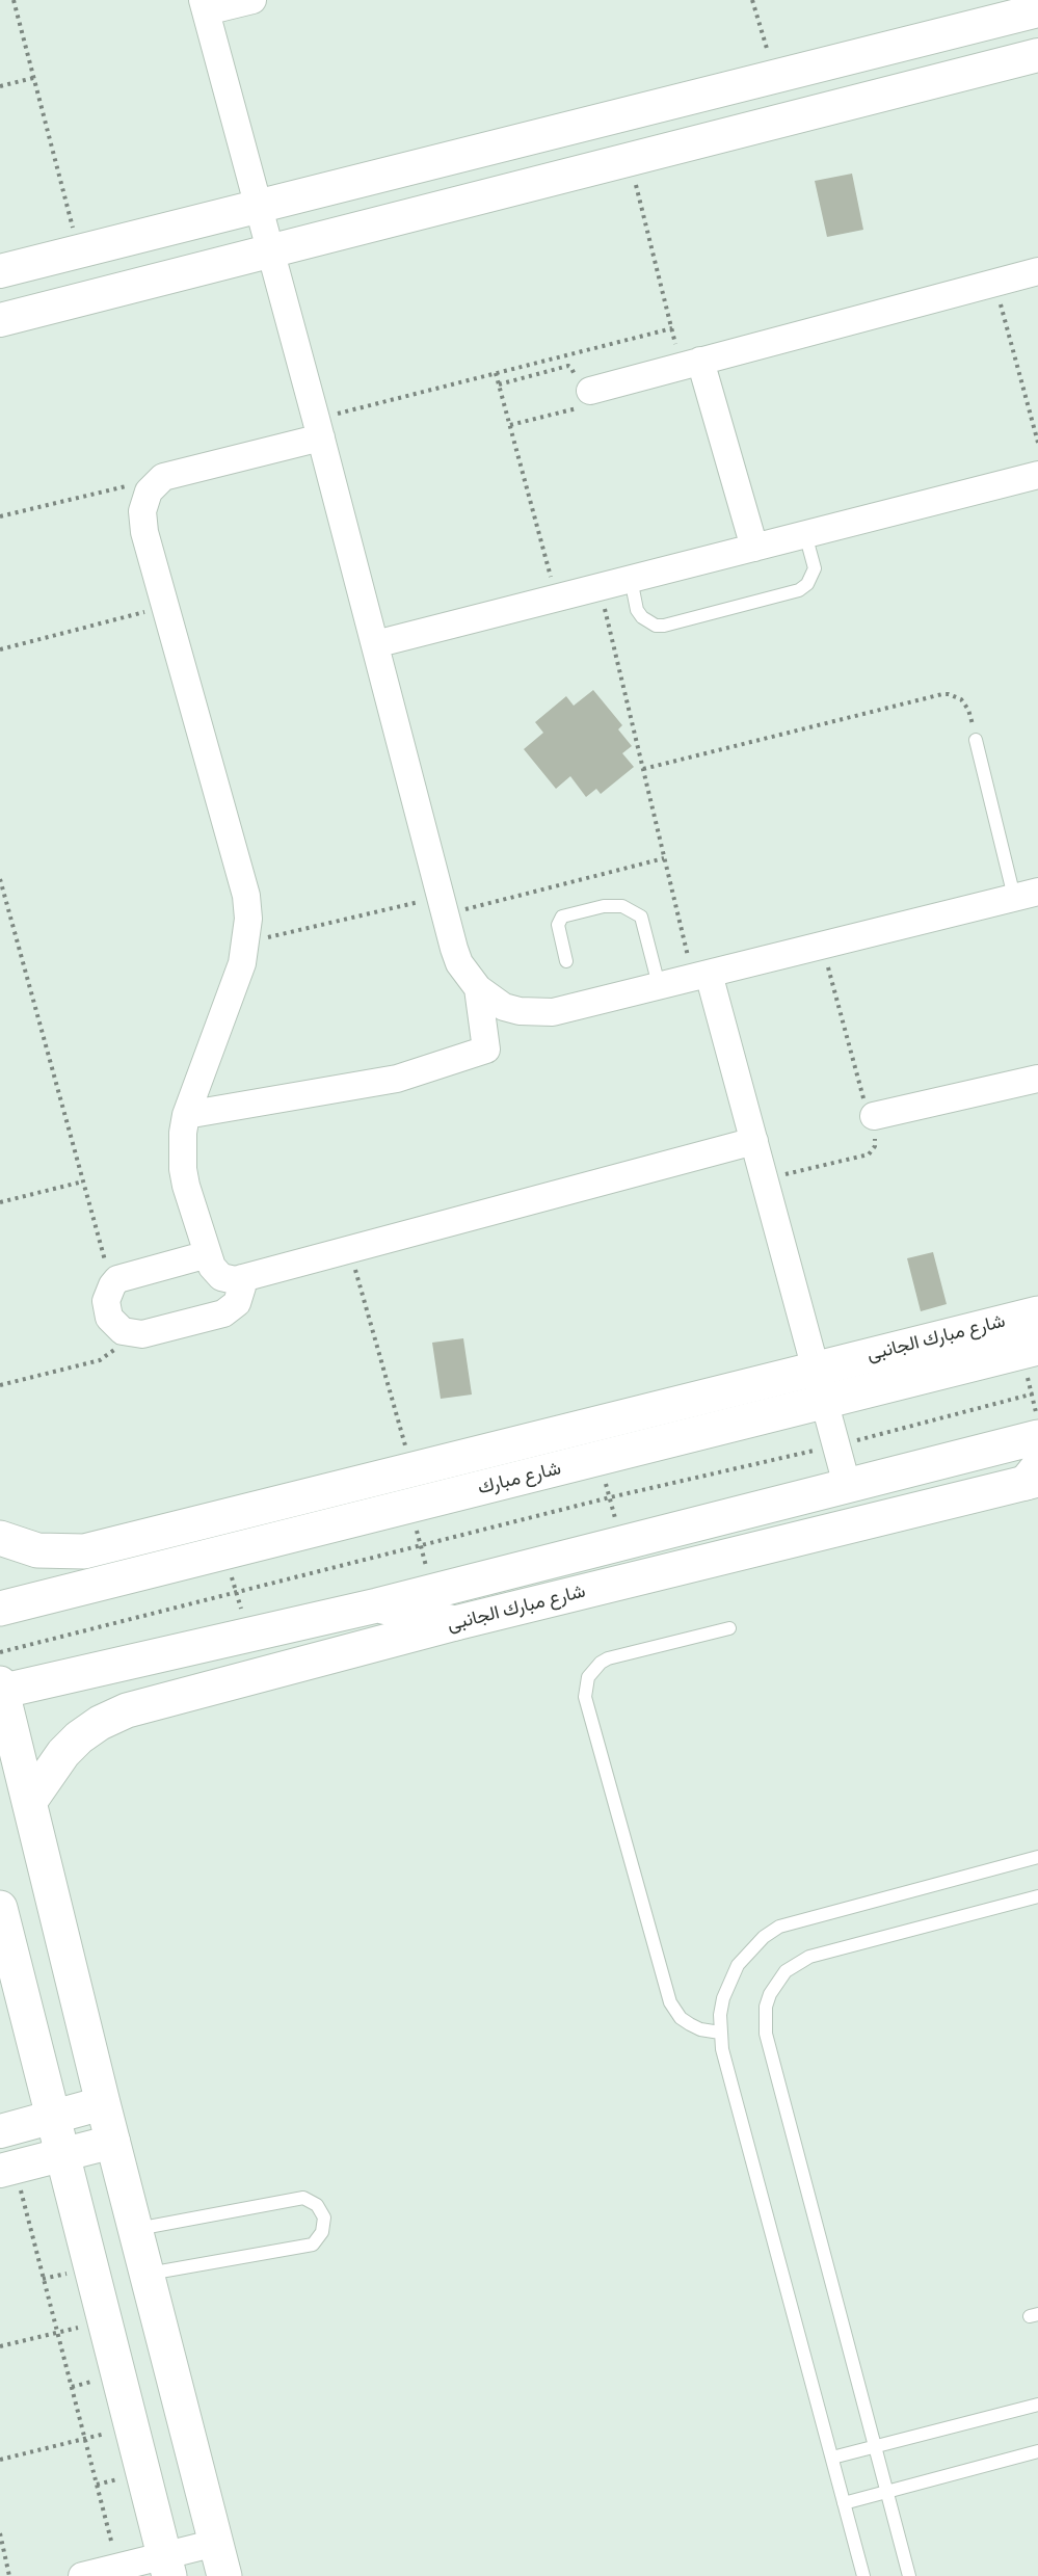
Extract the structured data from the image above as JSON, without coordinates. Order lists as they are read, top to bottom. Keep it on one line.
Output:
{"streets":{"main road":["شارع مبارك الجانبى","شارع مبارك"]}}
